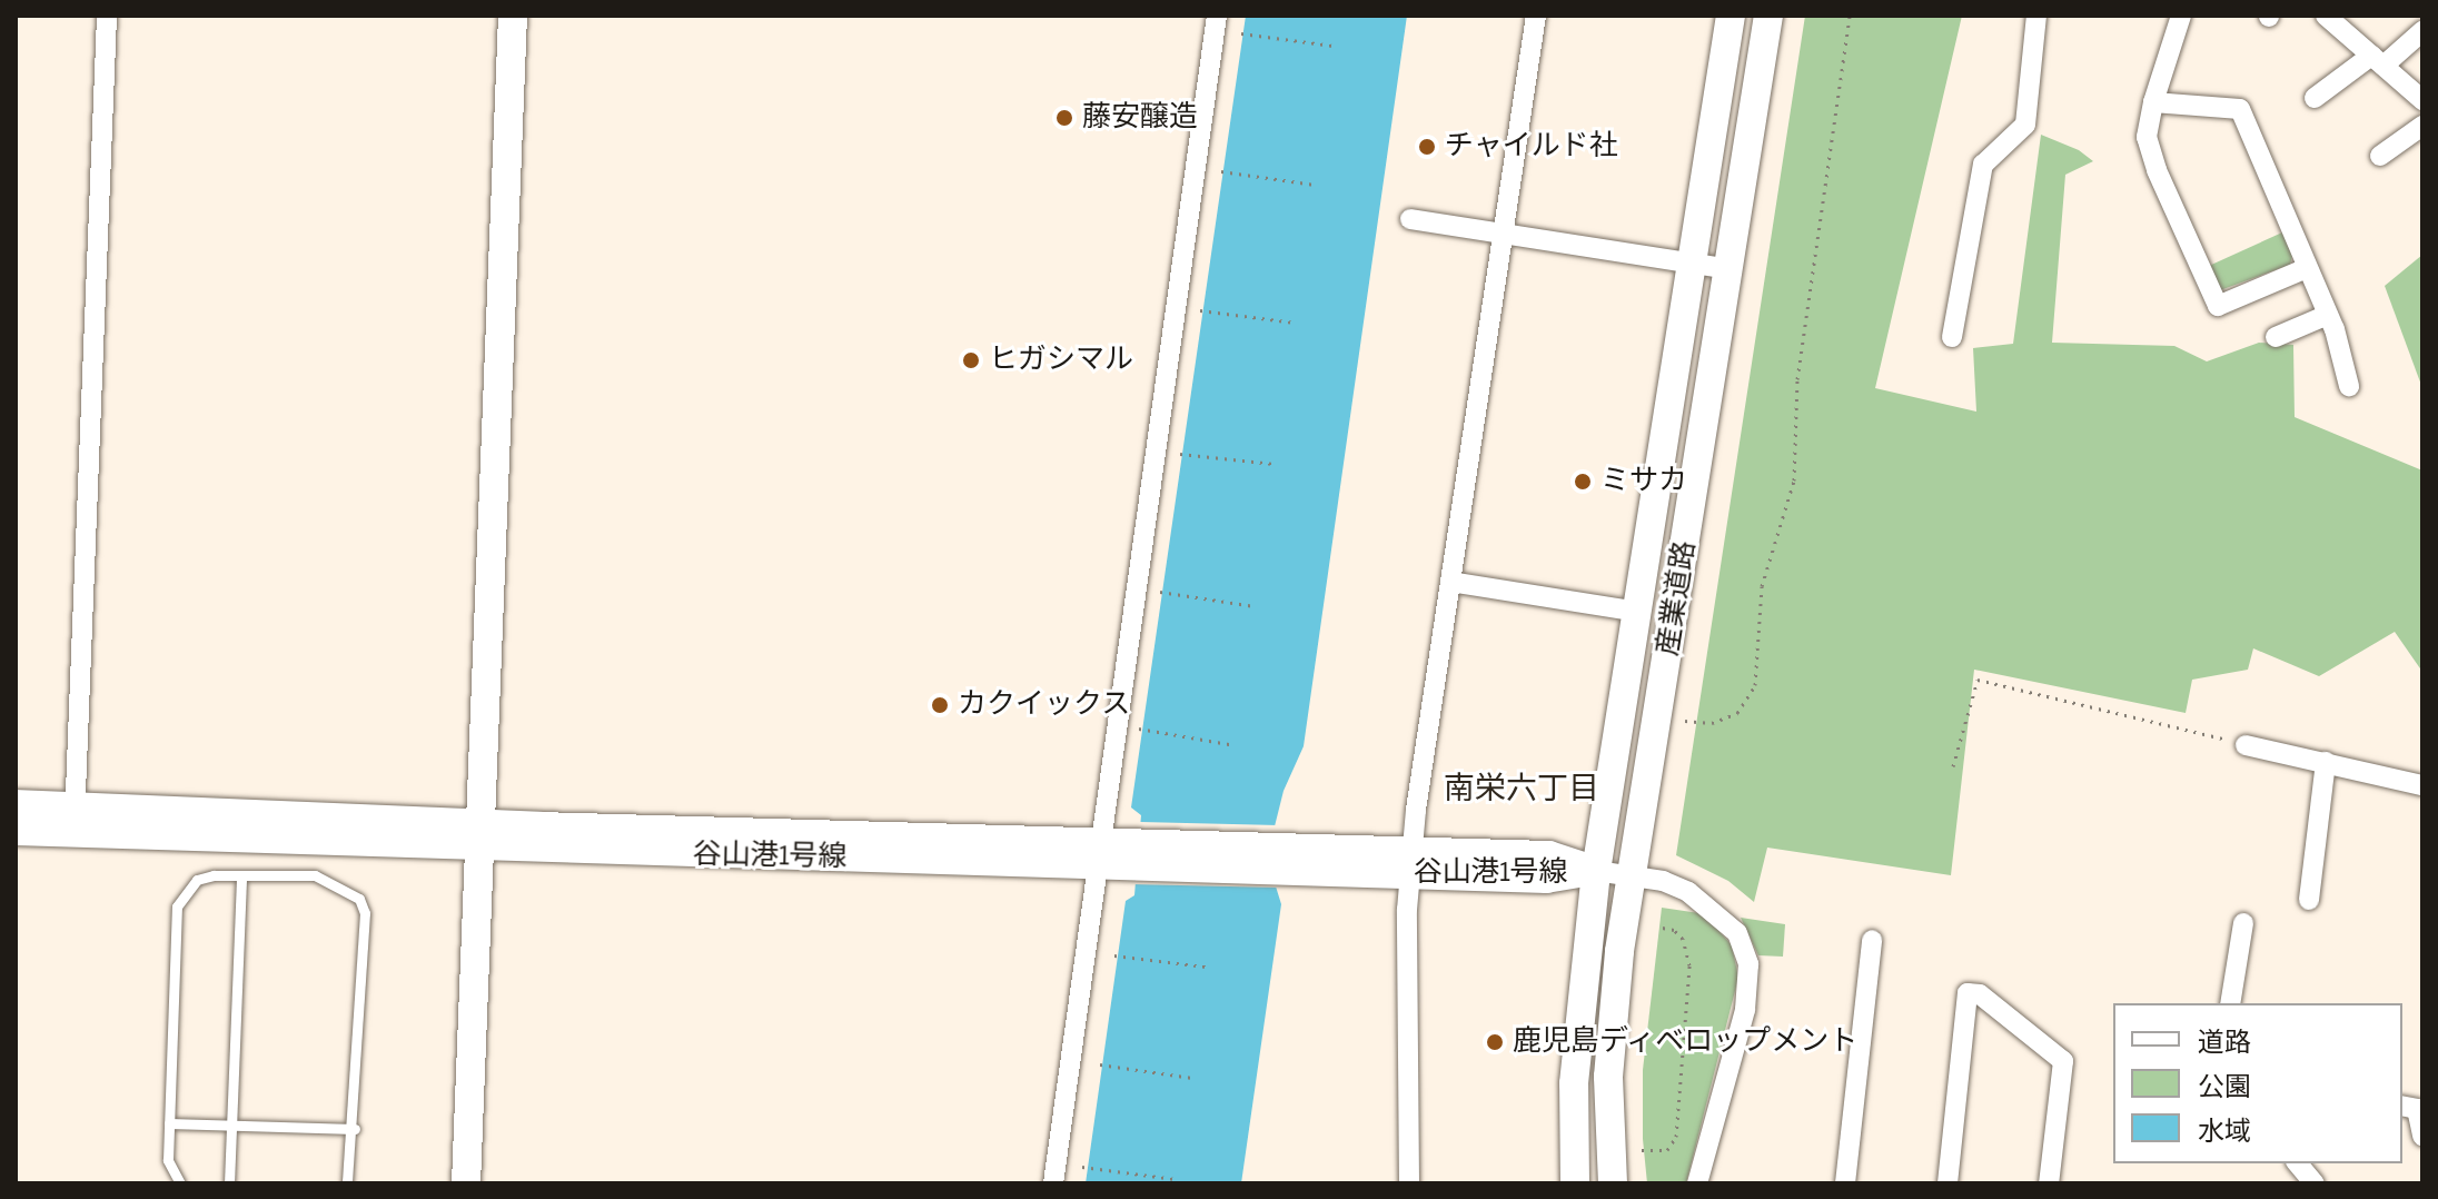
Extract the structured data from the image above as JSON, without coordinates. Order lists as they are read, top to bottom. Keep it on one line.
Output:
{"streets":{"street":["産業道路","谷山港1号線"]},"crossings":[["産業道路","谷山港1号線"]],"districts":["南栄六丁目"],"places":["藤安醸造","チャイルド社","ヒガシマル","ミサカ","カクイックス","鹿児島ディベロップメント"],"legend":["道路","公園","水域"]}
